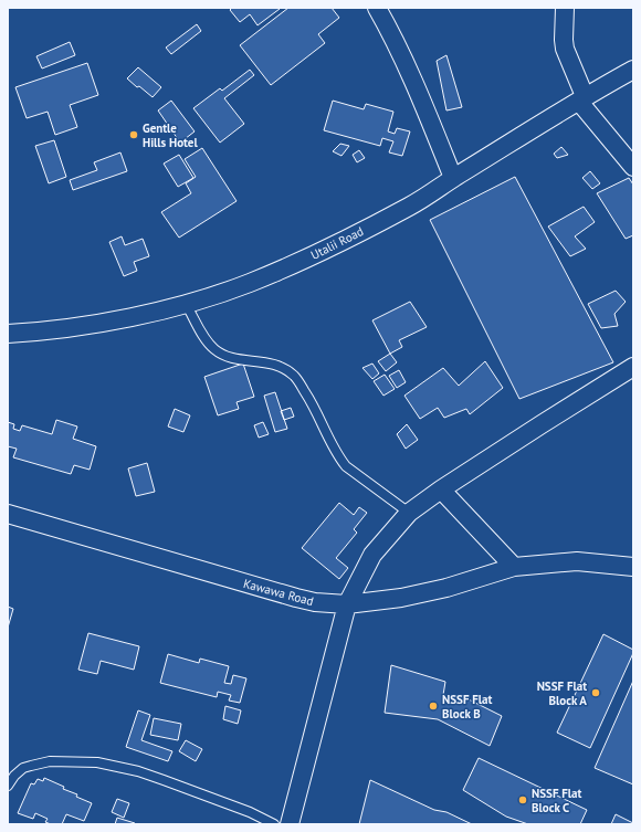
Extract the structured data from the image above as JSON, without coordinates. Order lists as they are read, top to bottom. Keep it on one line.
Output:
{"streets":{"street":["Utalii Road","Kawawa Road"]},"places":["Gentle Hills Hotel","NSSF Flat Block A","NSSF Flat Block B","NSSF Flat Block C"]}
